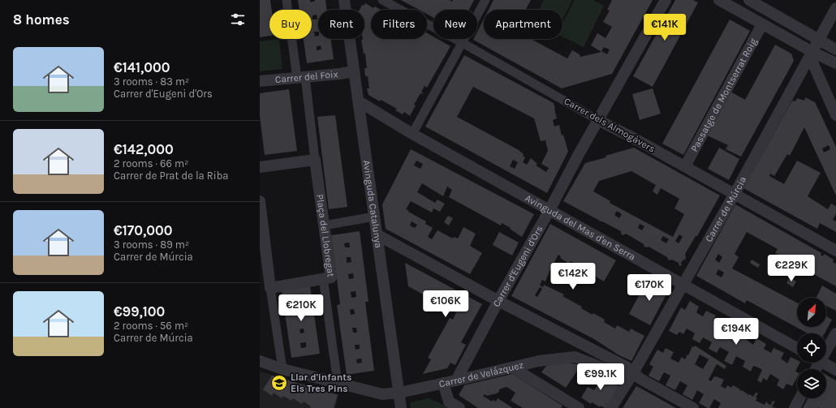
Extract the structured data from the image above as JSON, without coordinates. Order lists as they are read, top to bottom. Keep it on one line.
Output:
{"streets":{"street":["Carrer del Foix","Passatge de Montserrat Roig","Carrer dels Almogàvers","Avinguda Catalunya","Carrer de Múrcia","Avinguda del Mas d'en Serra","Plaça del Llobregat","Carrer d'Eugeni d'Ors","Carrer de Velázquez"]},"crossings":[["Carrer del Foix","Avinguda Catalunya"],["Passatge de Montserrat Roig","Carrer dels Almogàvers"],["Carrer dels Almogàvers","Carrer de Múrcia"],["Carrer dels Almogàvers","Carrer d'Eugeni d'Ors"],["Avinguda Catalunya","Avinguda del Mas d'en Serra"],["Avinguda Catalunya","Carrer de Velázquez"],["Carrer de Múrcia","Avinguda del Mas d'en Serra"],["Carrer de Múrcia","Carrer de Velázquez"],["Avinguda del Mas d'en Serra","Carrer d'Eugeni d'Ors"],["Carrer d'Eugeni d'Ors","Carrer de Velázquez"]],"places":{"school or university":["Llar d'infants Els Tres Pins"]},"north":"top right","page":{"heading":"8 homes","chip":["Buy","Rent","Filters","New","Apartment"],"price":["€141K","€229K","€142K","€170K","€106K","€210K","€194K","€99.1K"],"list":[{"name":"€141,000","note":"3 rooms · 83 m² · Carrer d'Eugeni d'Ors"},{"name":"€142,000","note":"2 rooms · 66 m² · Carrer de Prat de la Riba"},{"name":"€170,000","note":"3 rooms · 89 m² · Carrer de Múrcia"},{"name":"€99,100","note":"2 rooms · 56 m² · Carrer de Múrcia"}]}}
